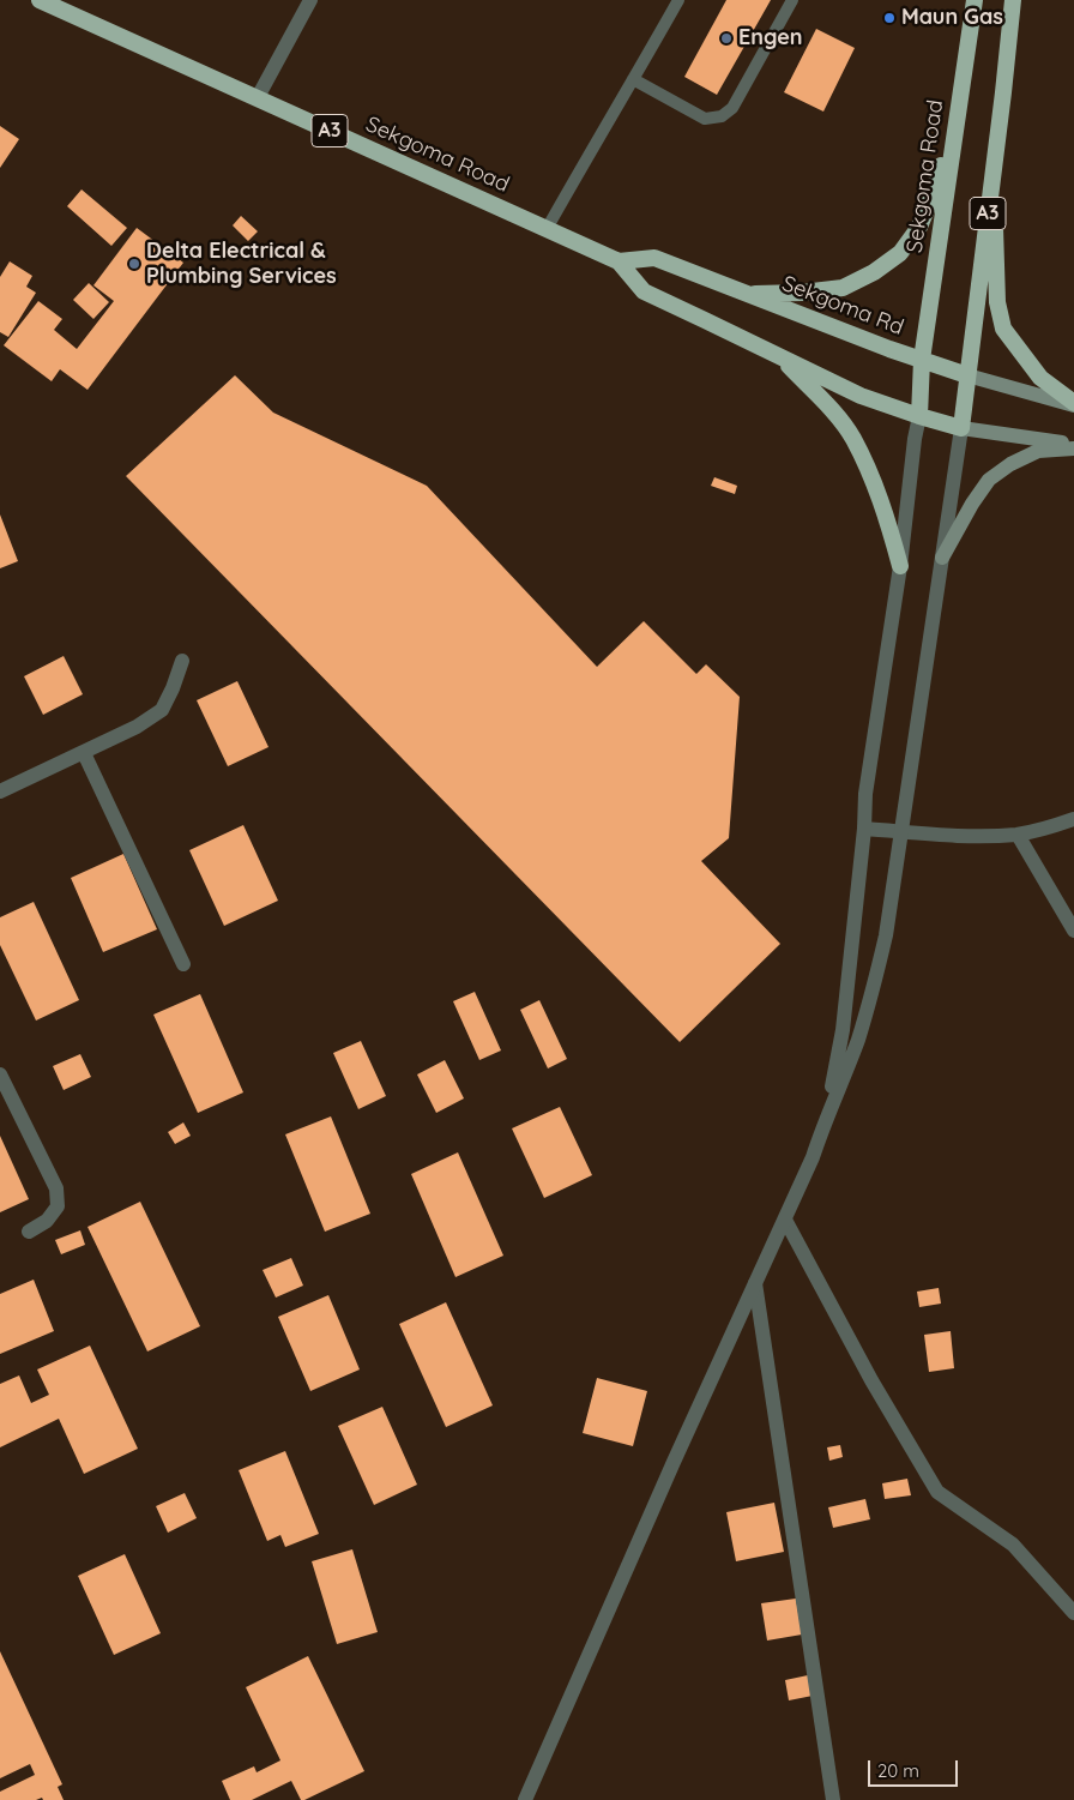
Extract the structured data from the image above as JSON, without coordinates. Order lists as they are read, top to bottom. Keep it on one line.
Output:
{"streets":{"highway":["A3","Sekgoma Road","Sekgoma Rd"]},"crossings":[["A3","Sekgoma Road"],["A3","Sekgoma Rd"],["Sekgoma Road","Sekgoma Rd"]],"places":["Maun Gas","Engen","Delta Electrical & Plumbing Services"],"scale_bar":"20 m"}
